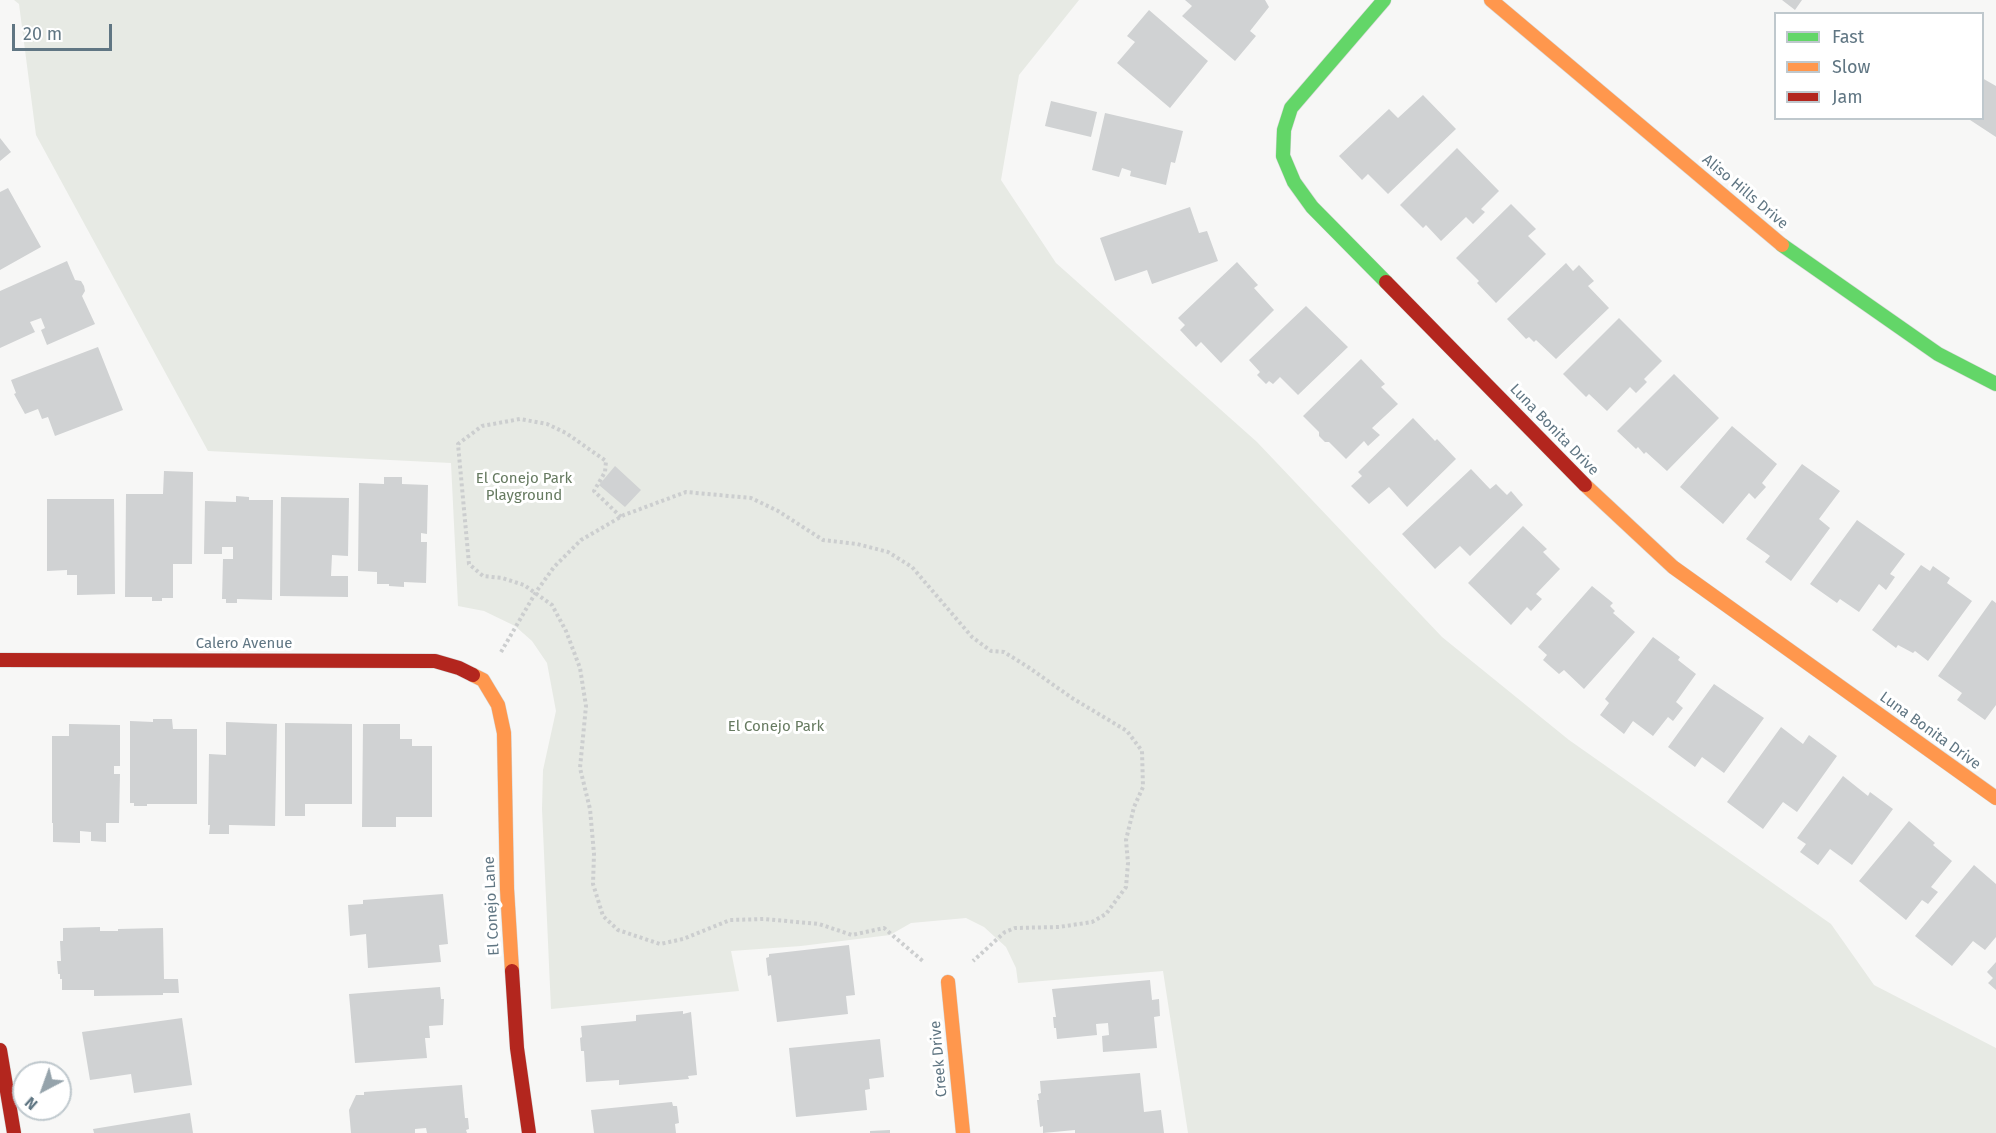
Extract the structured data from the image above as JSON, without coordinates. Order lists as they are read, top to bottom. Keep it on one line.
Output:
{"streets":{"street":["Aliso Hills Drive","Luna Bonita Drive","Calero Avenue","El Conejo Lane","Creek Drive"]},"crossings":[["Calero Avenue","El Conejo Lane"]],"parks":["El Conejo Park Playground","El Conejo Park"],"legend":["Fast","Slow","Jam"],"scale_bar":"20 m","north":"bottom left"}
